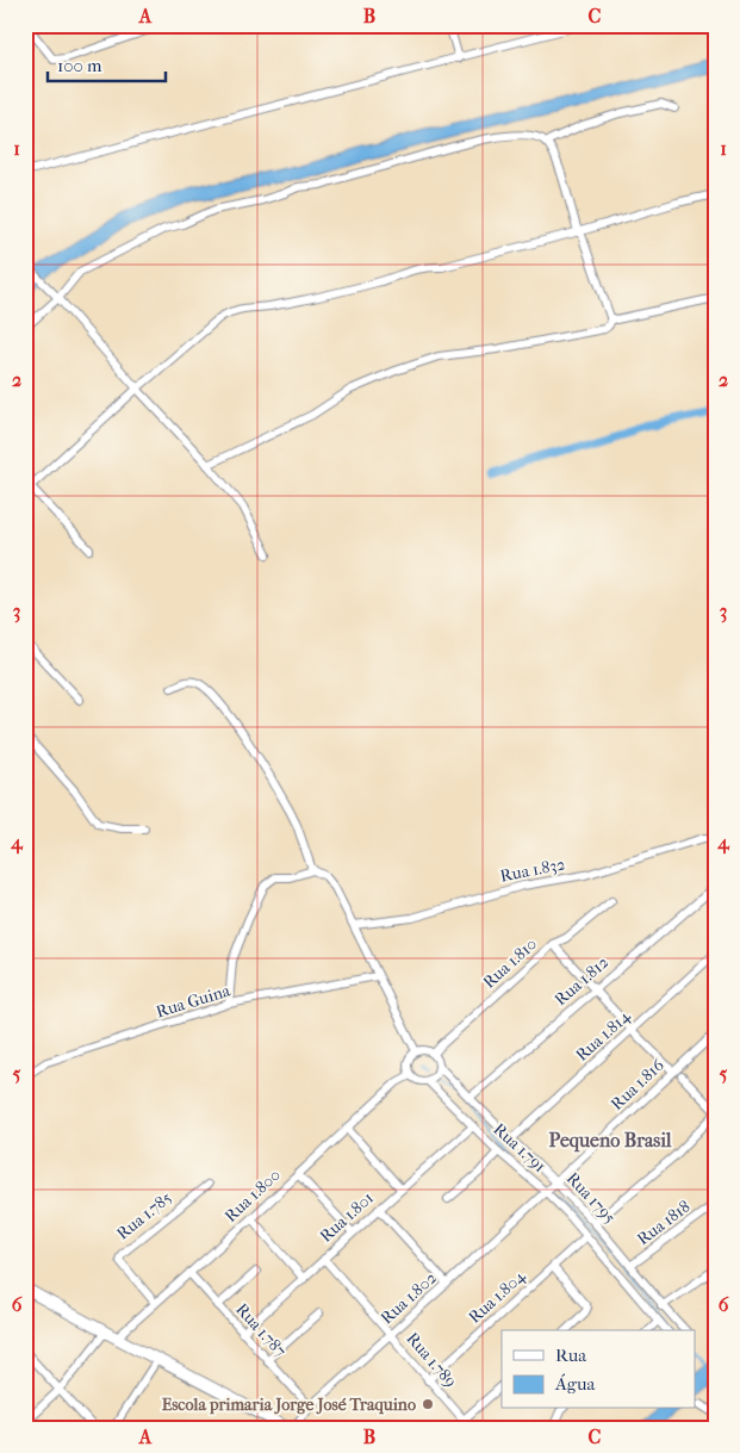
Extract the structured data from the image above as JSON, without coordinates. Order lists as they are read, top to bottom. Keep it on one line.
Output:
{"streets":{"street":["Rua 1.832","Rua 1.810","Rua 1.812","Rua Guina","Rua 1.814","Rua 1.816","Rua 1.791","Rua 1.800","Rua 1795","Rua 1.785","Rua 1.801","Rua 1818","Rua 1.804","Rua 1.802","Rua 1.787","Rua 1.789"]},"crossings":[["Rua 1.810","Rua 1.791"],["Rua 1.810","Rua 1.800"],["Rua 1.810","Rua 1795"],["Rua 1.812","Rua 1795"],["Rua 1.814","Rua 1795"],["Rua 1.816","Rua 1.791"],["Rua 1.816","Rua 1795"],["Rua 1.816","Rua 1.802"],["Rua 1.791","Rua 1.800"],["Rua 1.791","Rua 1795"],["Rua 1.791","Rua 1.801"],["Rua 1.791","Rua 1.804"],["Rua 1.791","Rua 1.802"],["Rua 1.800","Rua 1795"],["Rua 1.800","Rua 1.785"],["Rua 1.800","Rua 1.787"],["Rua 1795","Rua 1818"],["Rua 1.801","Rua 1.787"],["Rua 1.801","Rua 1.789"],["Rua 1.804","Rua 1.789"],["Rua 1.802","Rua 1.787"],["Rua 1.802","Rua 1.789"]],"districts":["Pequeno Brasil"],"places":["Escola primaria Jorge José Traquino"],"legend":["Rua","Água"],"scale_bar":"100 m","grid":{"columns":["A","B","C"],"rows":["1","2","3","4","5","6"]}}
